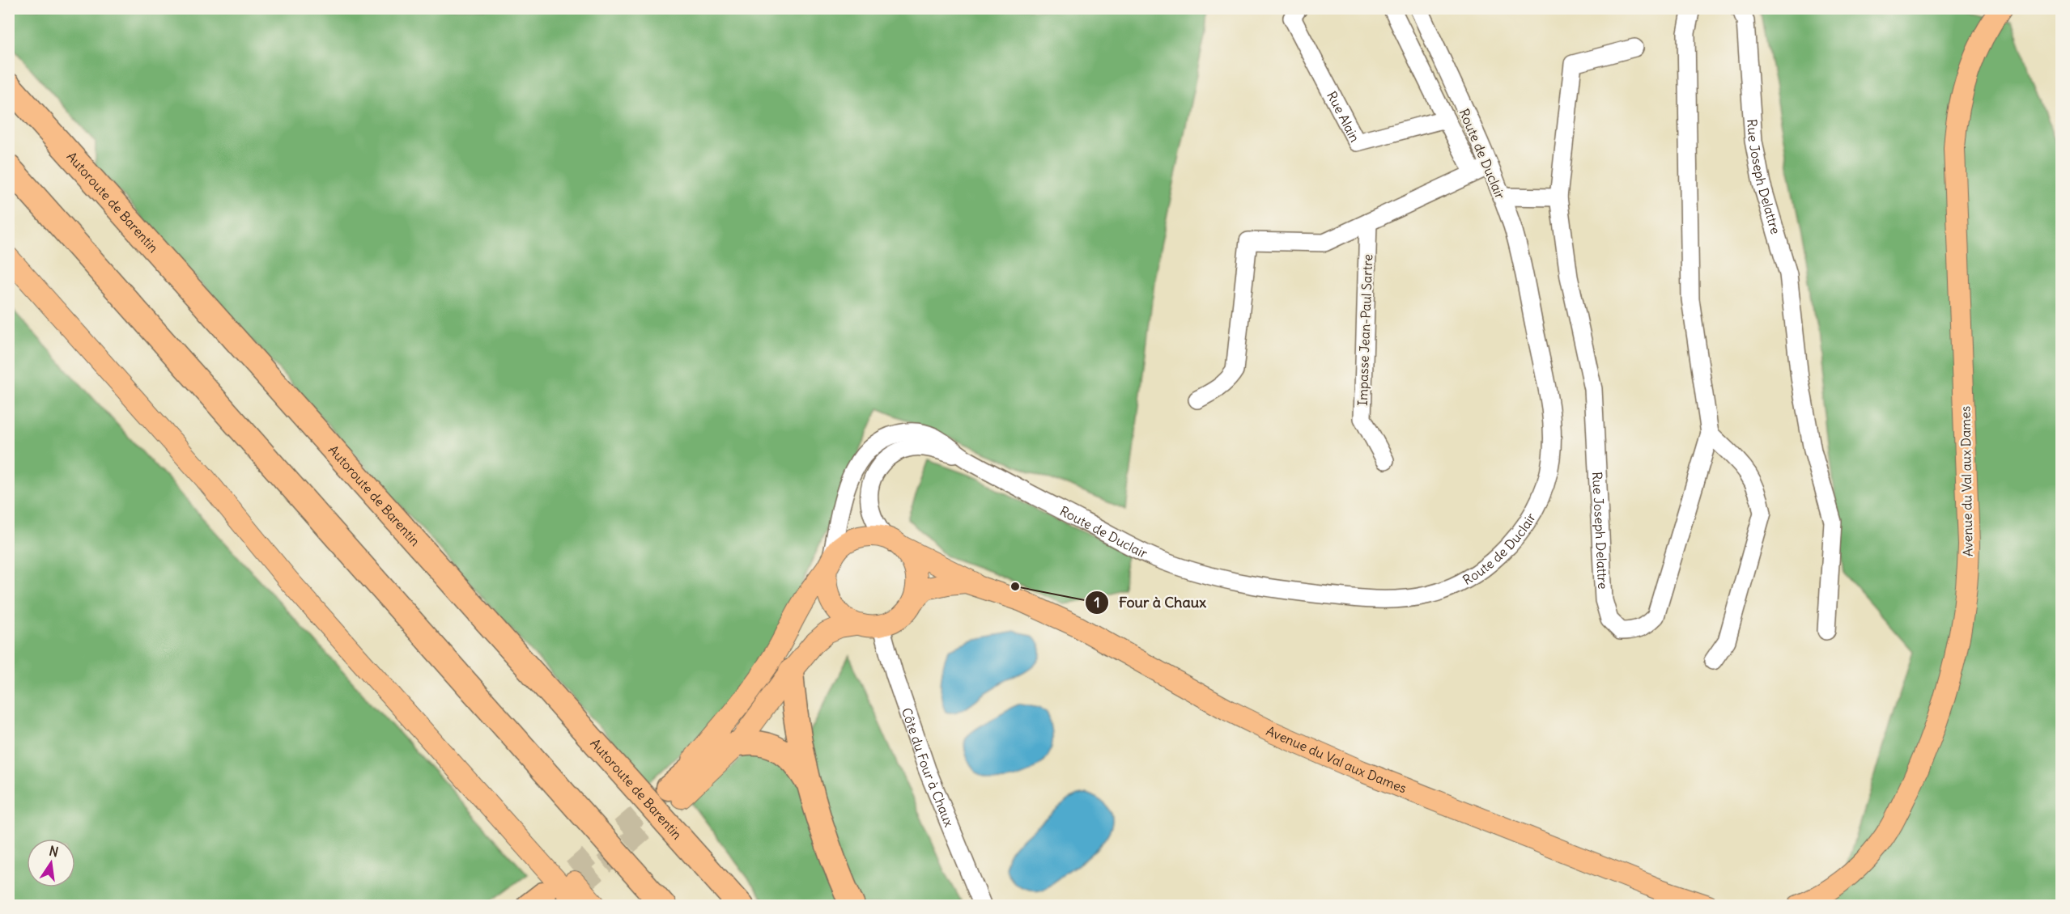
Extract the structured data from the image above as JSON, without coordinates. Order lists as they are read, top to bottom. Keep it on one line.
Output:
{"streets":{"highway":["Autoroute de Barentin"],"main road":["Avenue du Val aux Dames"],"street":["Rue Alain","Route de Duclair","Rue Joseph Delattre","Impasse Jean-Paul Sartre","Côte du Four à Chaux"]},"crossings":[["Route de Duclair","Avenue du Val aux Dames"],["Route de Duclair","Côte du Four à Chaux"],["Avenue du Val aux Dames","Côte du Four à Chaux"]],"places":["Four à Chaux"],"north":"top"}
